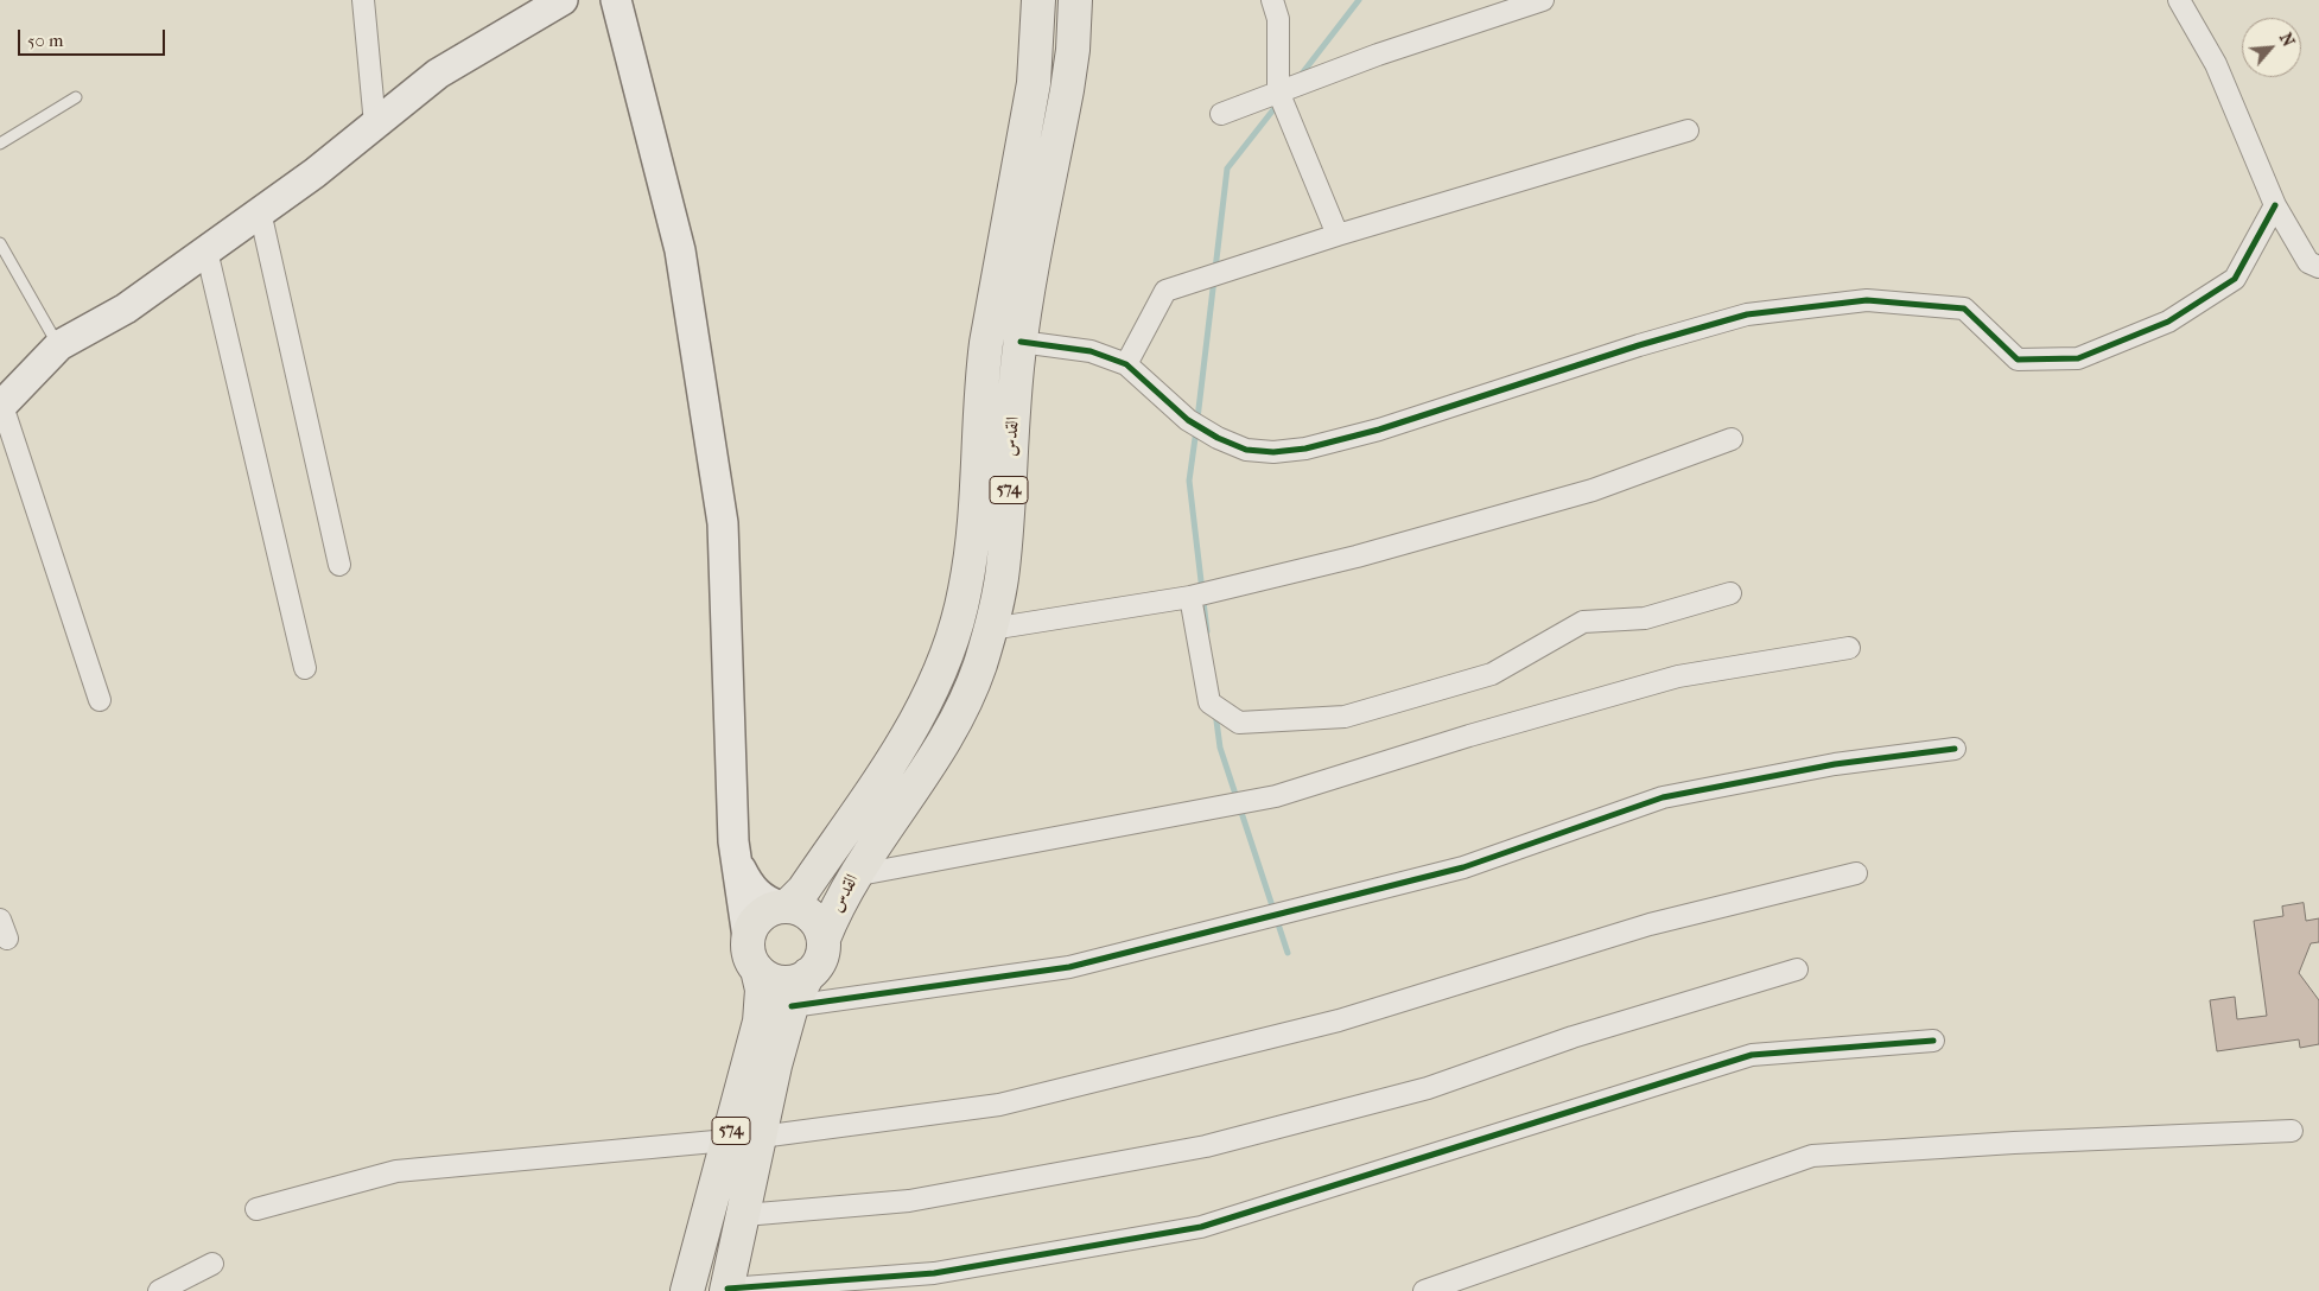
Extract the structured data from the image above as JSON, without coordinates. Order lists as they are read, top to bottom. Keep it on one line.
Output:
{"streets":{"main road":["القدس","574"]},"crossings":[["القدس","574"]],"scale_bar":"50 m","north":"top right"}
